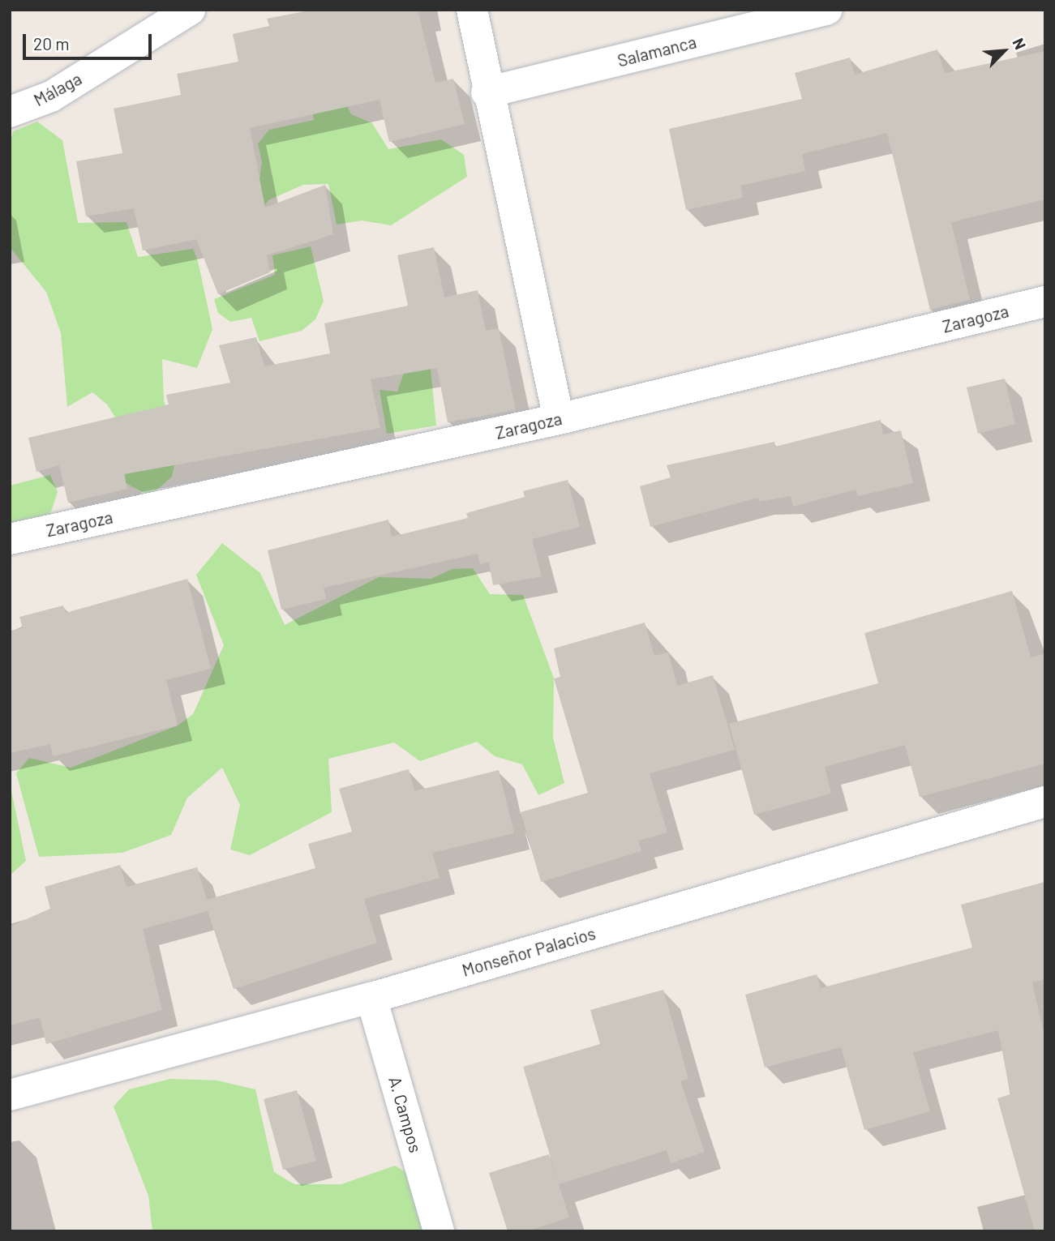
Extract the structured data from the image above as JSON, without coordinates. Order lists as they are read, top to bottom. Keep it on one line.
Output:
{"streets":{"street":["Salamanca","Málaga","Zaragoza","Monseñor Palacios","A. Campos"]},"crossings":[["Monseñor Palacios","A. Campos"]],"scale_bar":"20 m","north":"top right"}
